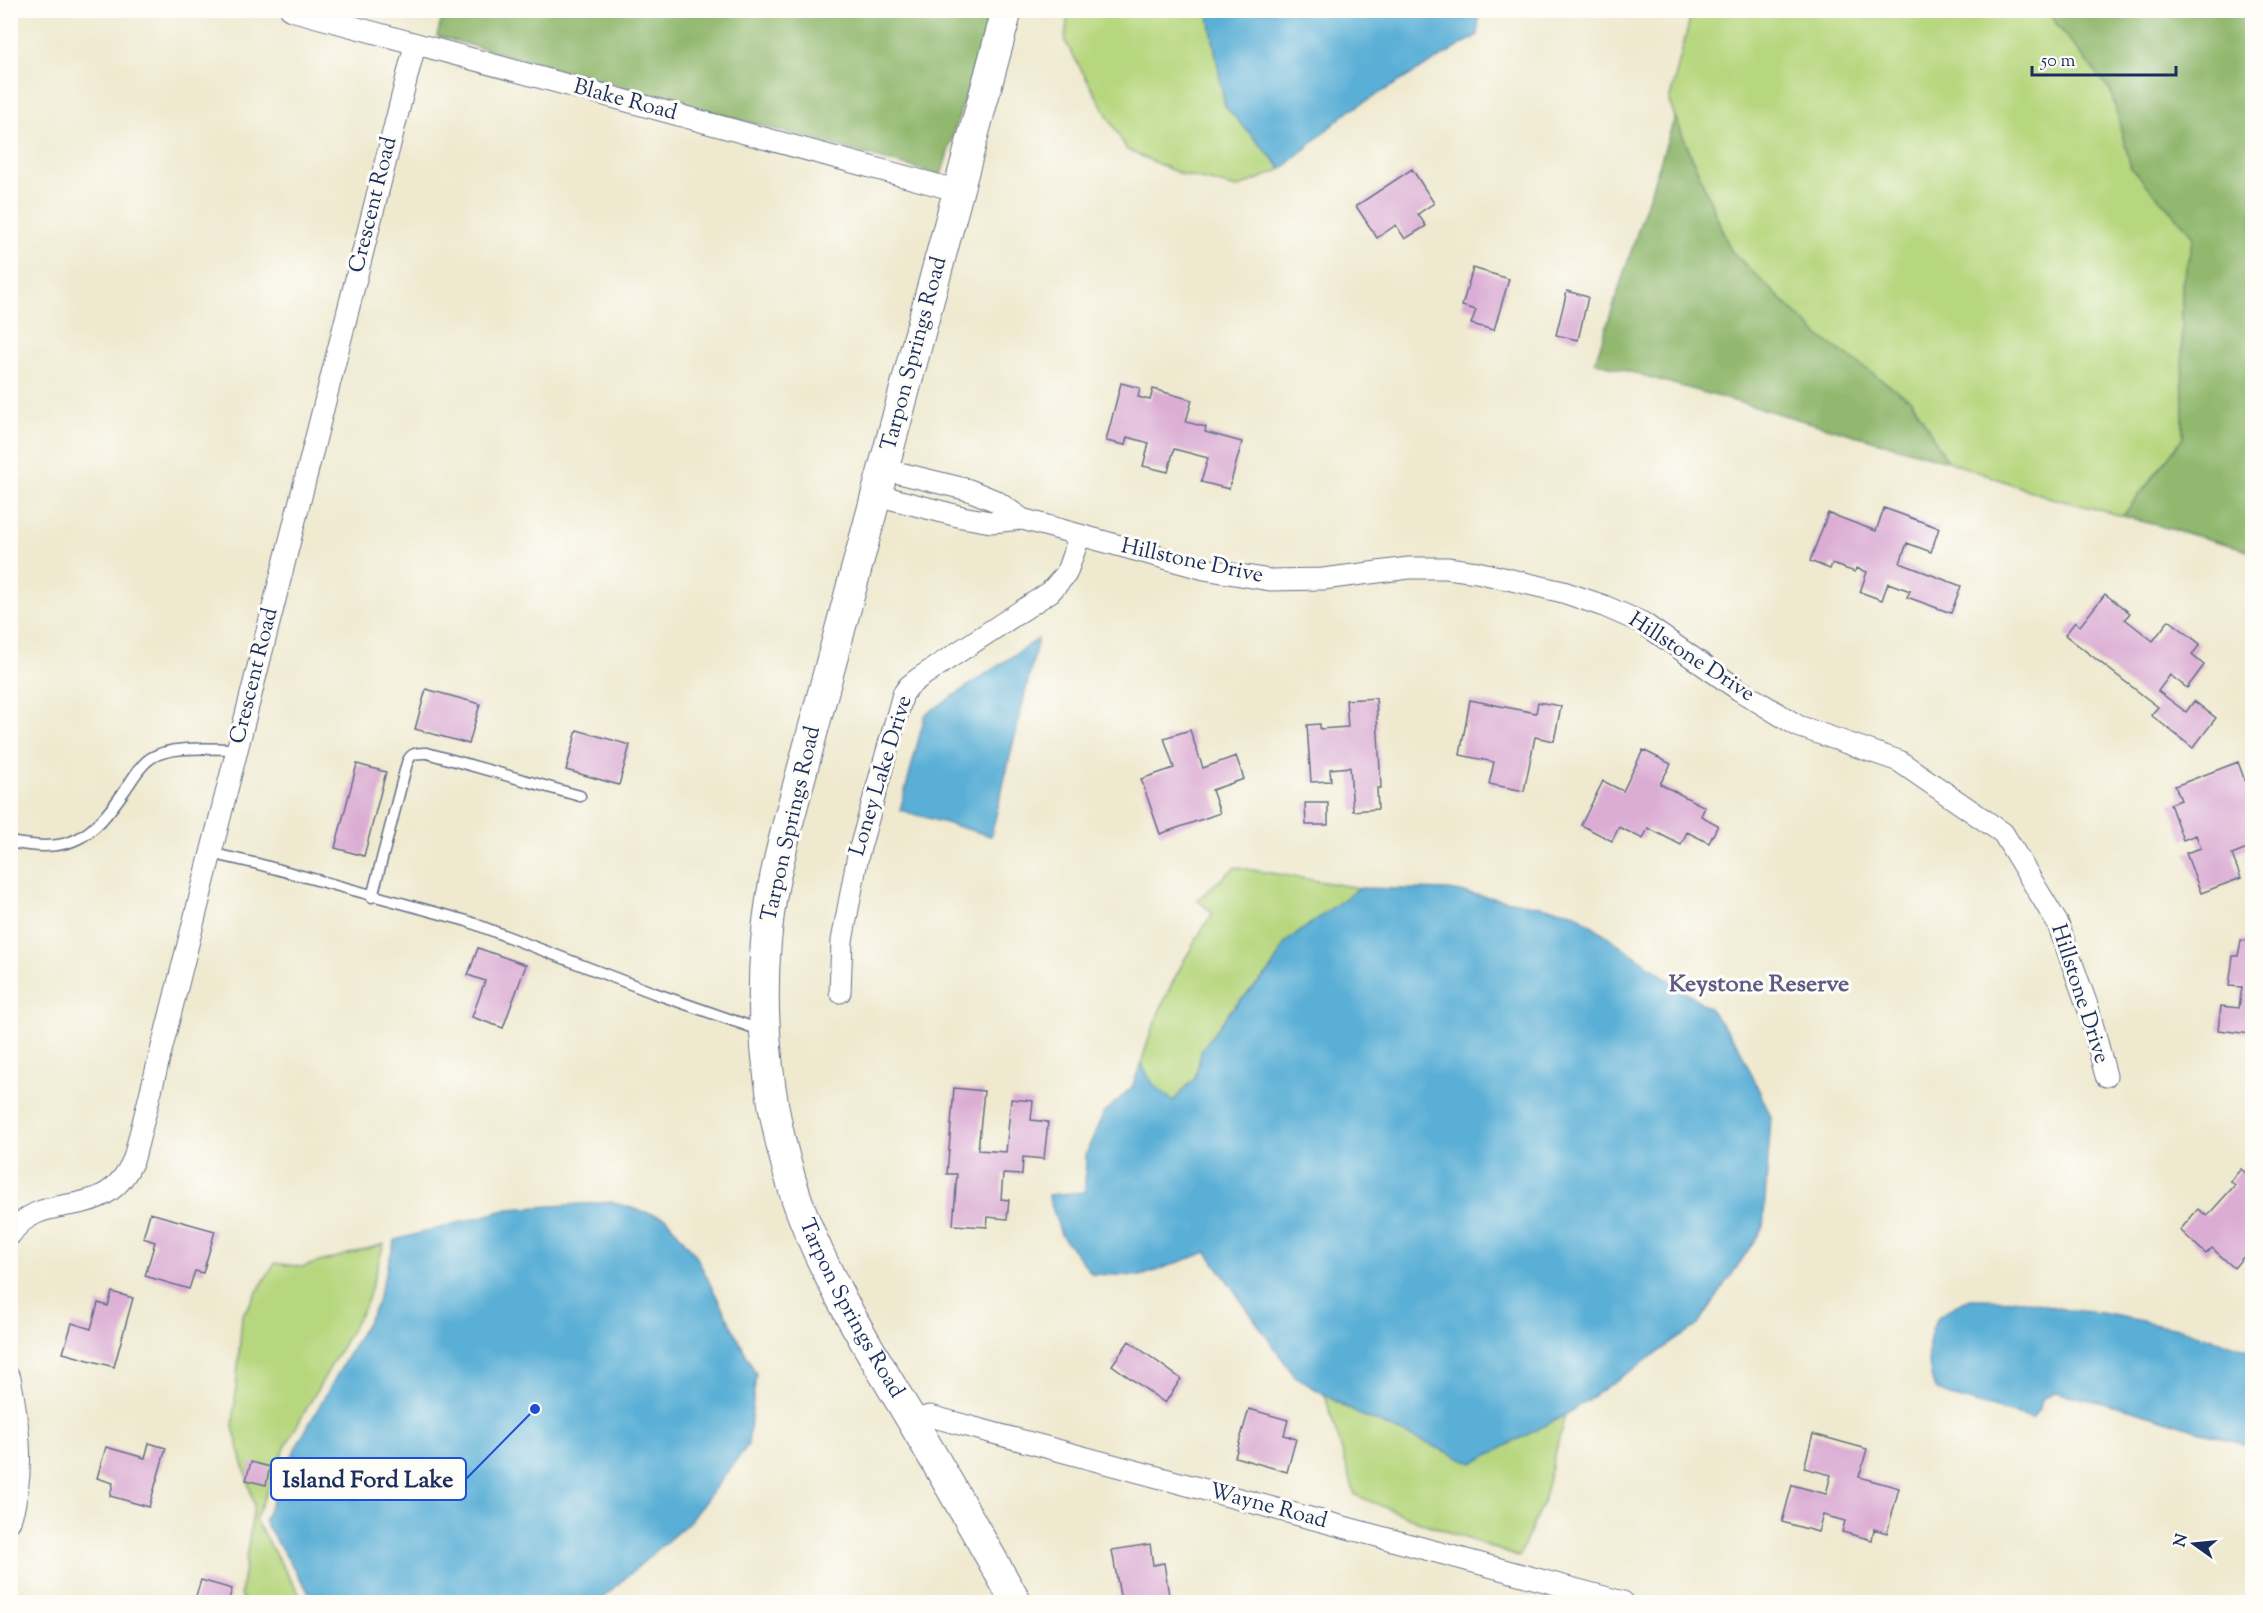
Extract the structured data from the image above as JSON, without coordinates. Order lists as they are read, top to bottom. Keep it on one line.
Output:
{"streets":{"main road":["Tarpon Springs Road"],"street":["Blake Road","Crescent Road","Hillstone Drive","Loney Lake Drive","Wayne Road"]},"crossings":[["Blake Road","Crescent Road"],["Blake Road","Tarpon Springs Road"],["Tarpon Springs Road","Hillstone Drive"],["Tarpon Springs Road","Wayne Road"],["Hillstone Drive","Loney Lake Drive"]],"districts":["Keystone Reserve"],"places":["Island Ford Lake"],"scale_bar":"50 m","north":"left"}
